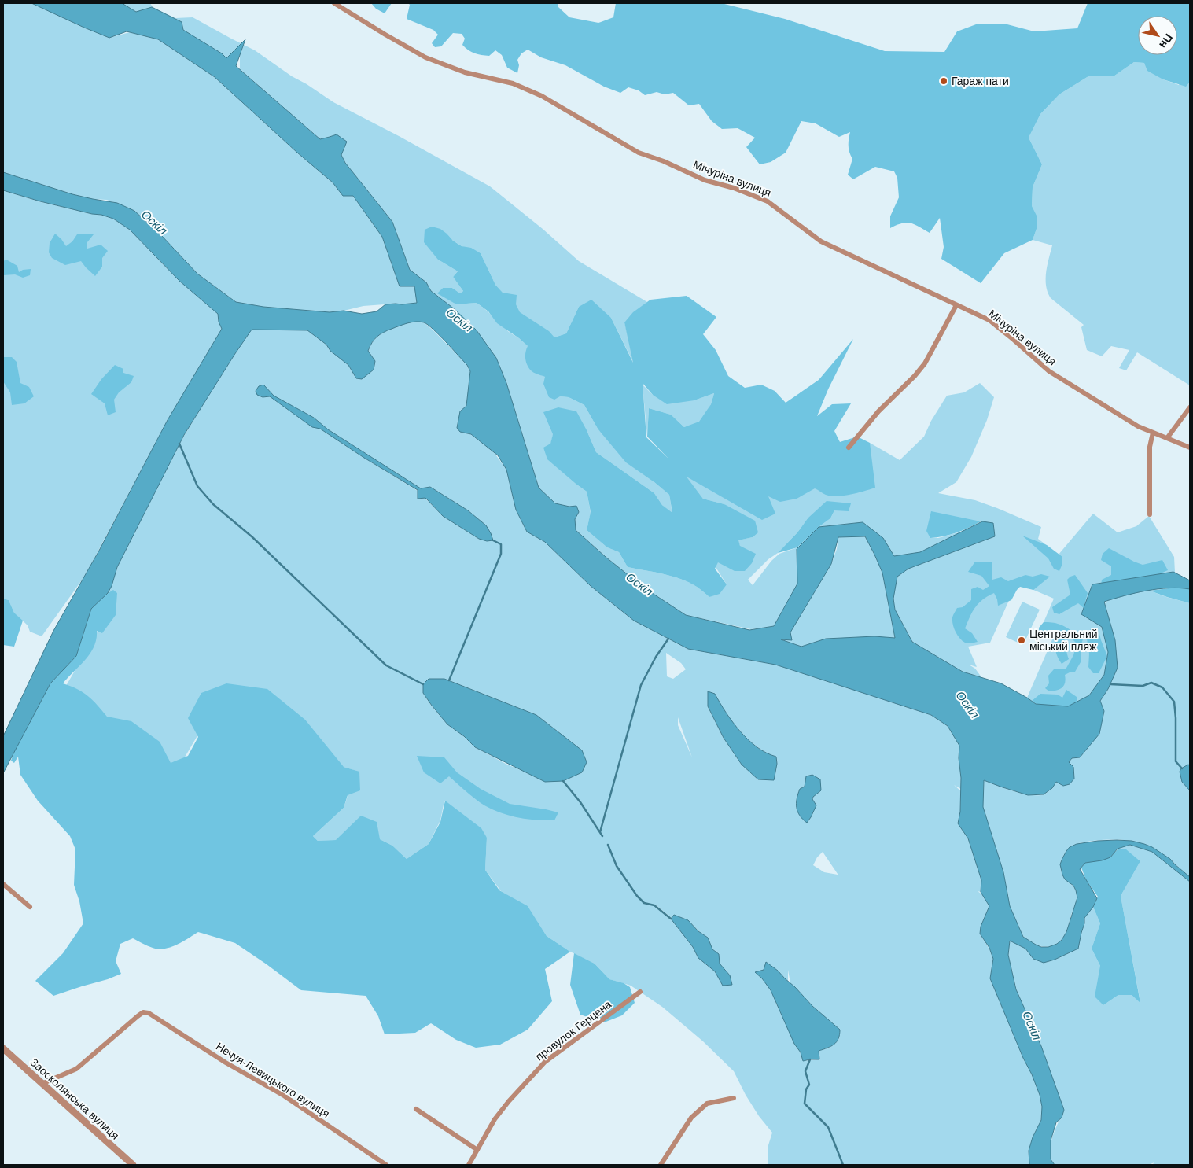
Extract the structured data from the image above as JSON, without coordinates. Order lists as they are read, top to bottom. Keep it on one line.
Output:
{"streets":{"street":["Мічуріна вулиця","провулок Герцена","Нечуя-Левицького вулиця","Заосколянська вулиця"]},"crossings":[["Нечуя-Левицького вулиця","Заосколянська вулиця"]],"water":["Оскіл"],"places":["Гараж пати","Центральний міський пляж"],"north":"bottom right"}
